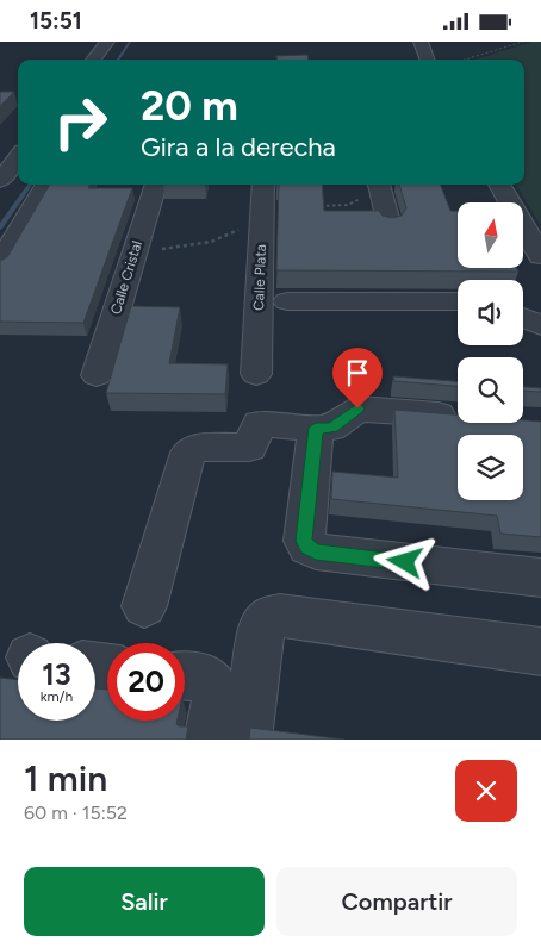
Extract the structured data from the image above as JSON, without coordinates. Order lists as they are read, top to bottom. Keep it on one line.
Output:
{"streets":{"street":["Calle Cristal","Calle Plata"]},"north":"top","page":{"status":"15:51","turn":["20 m","Gira a la derecha"],"speed":"13 km/h","limit":"20","heading":["1 min","60 m · 15:52"],"buttons":["Salir","Compartir"]}}
